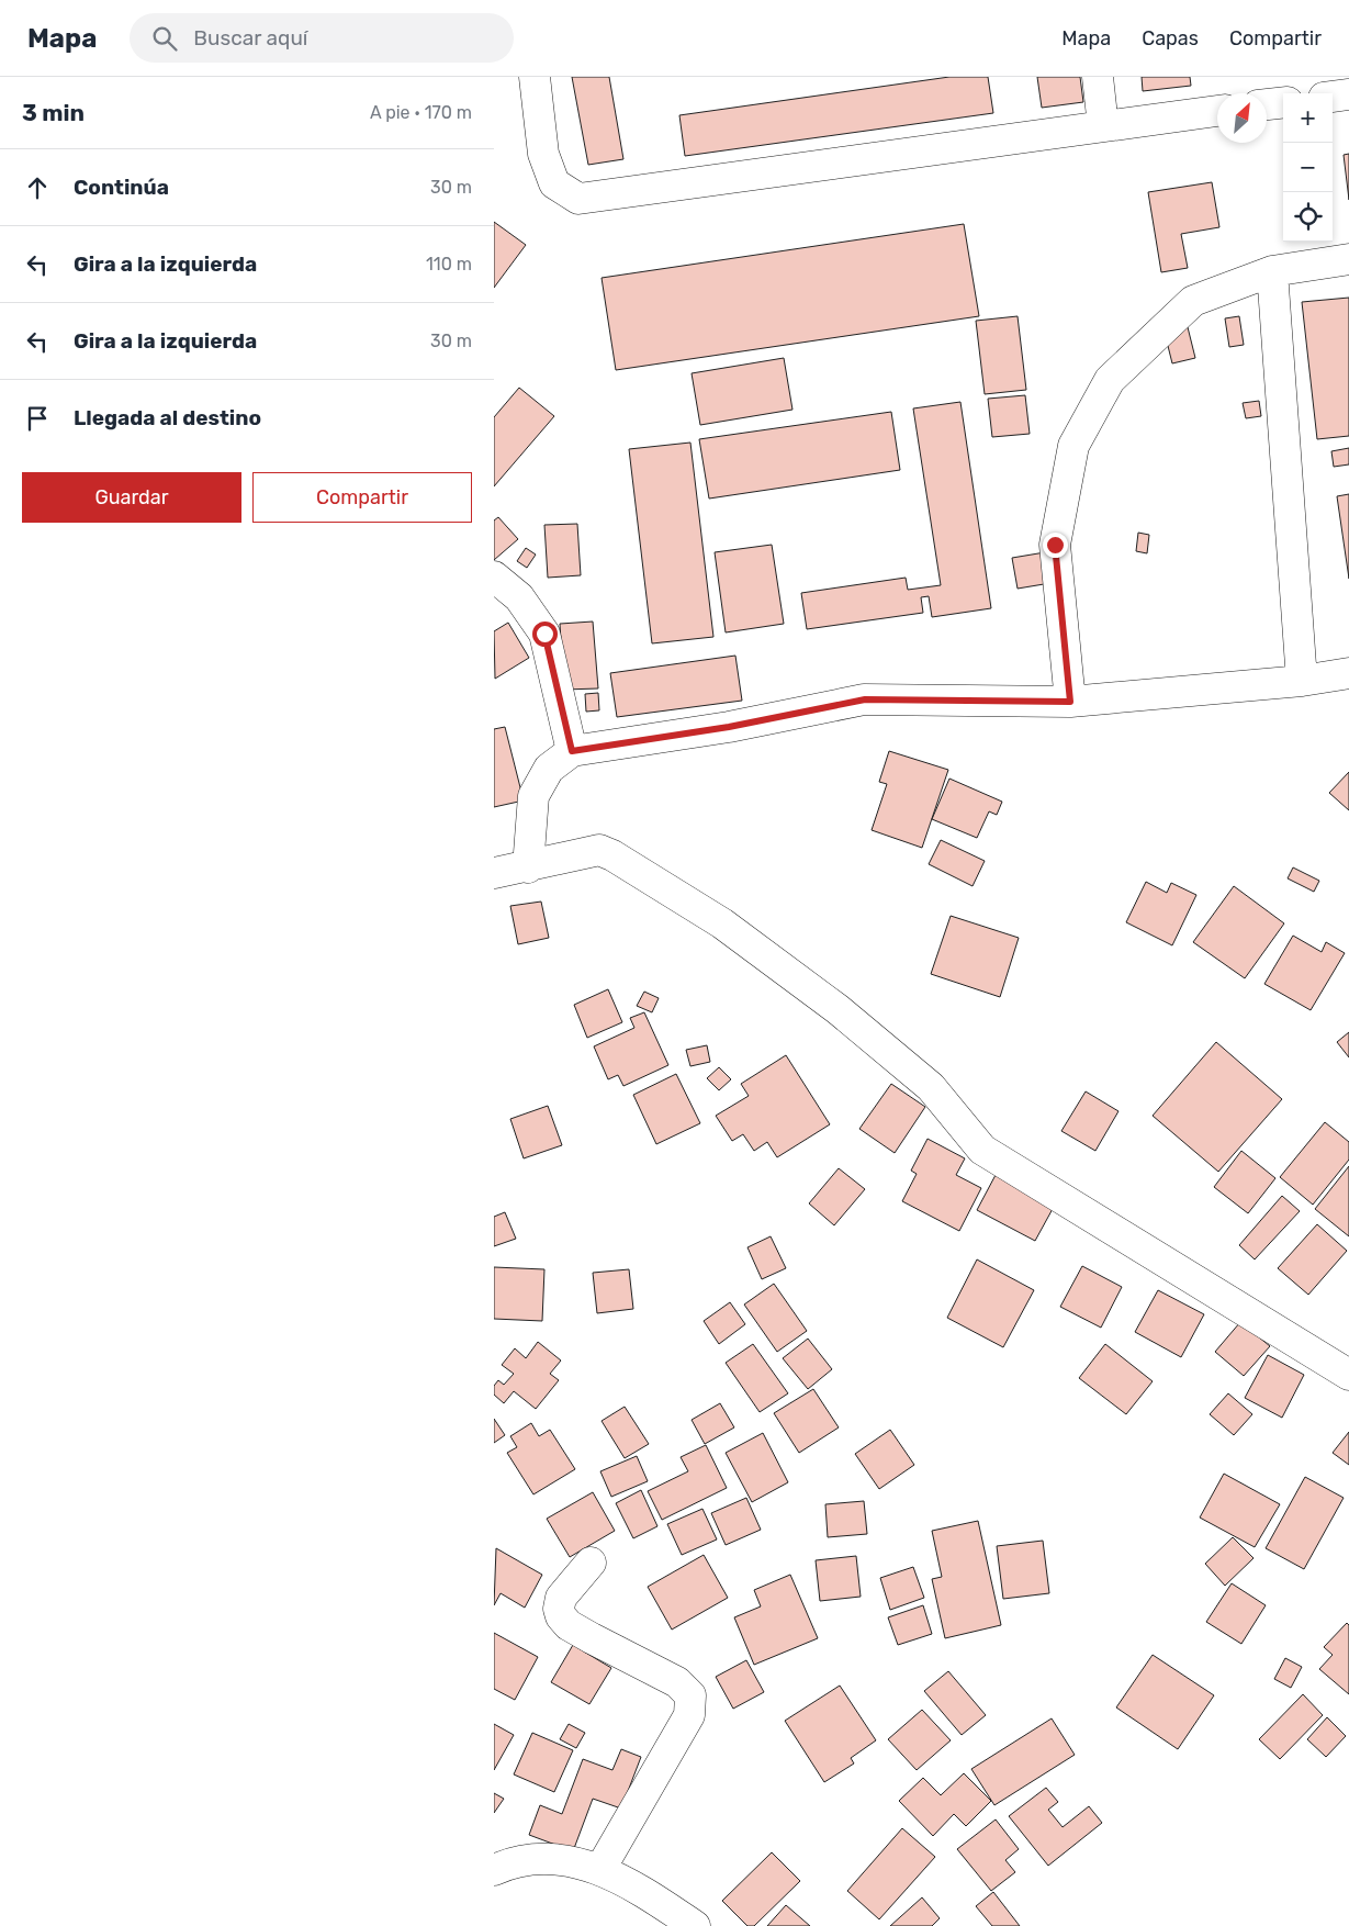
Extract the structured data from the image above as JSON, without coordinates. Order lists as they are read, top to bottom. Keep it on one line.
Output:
{"north":"top right","page":{"header":"Mapa","search":"Buscar aquí","nav":["Mapa","Capas","Compartir"],"heading":["3 min","A pie · 170 m"],"map_buttons":["+","−"],"list":[["Continúa","30 m"],["Gira a la izquierda","110 m"],["Gira a la izquierda","30 m"],"Llegada al destino"],"buttons":["Guardar","Compartir"]}}
